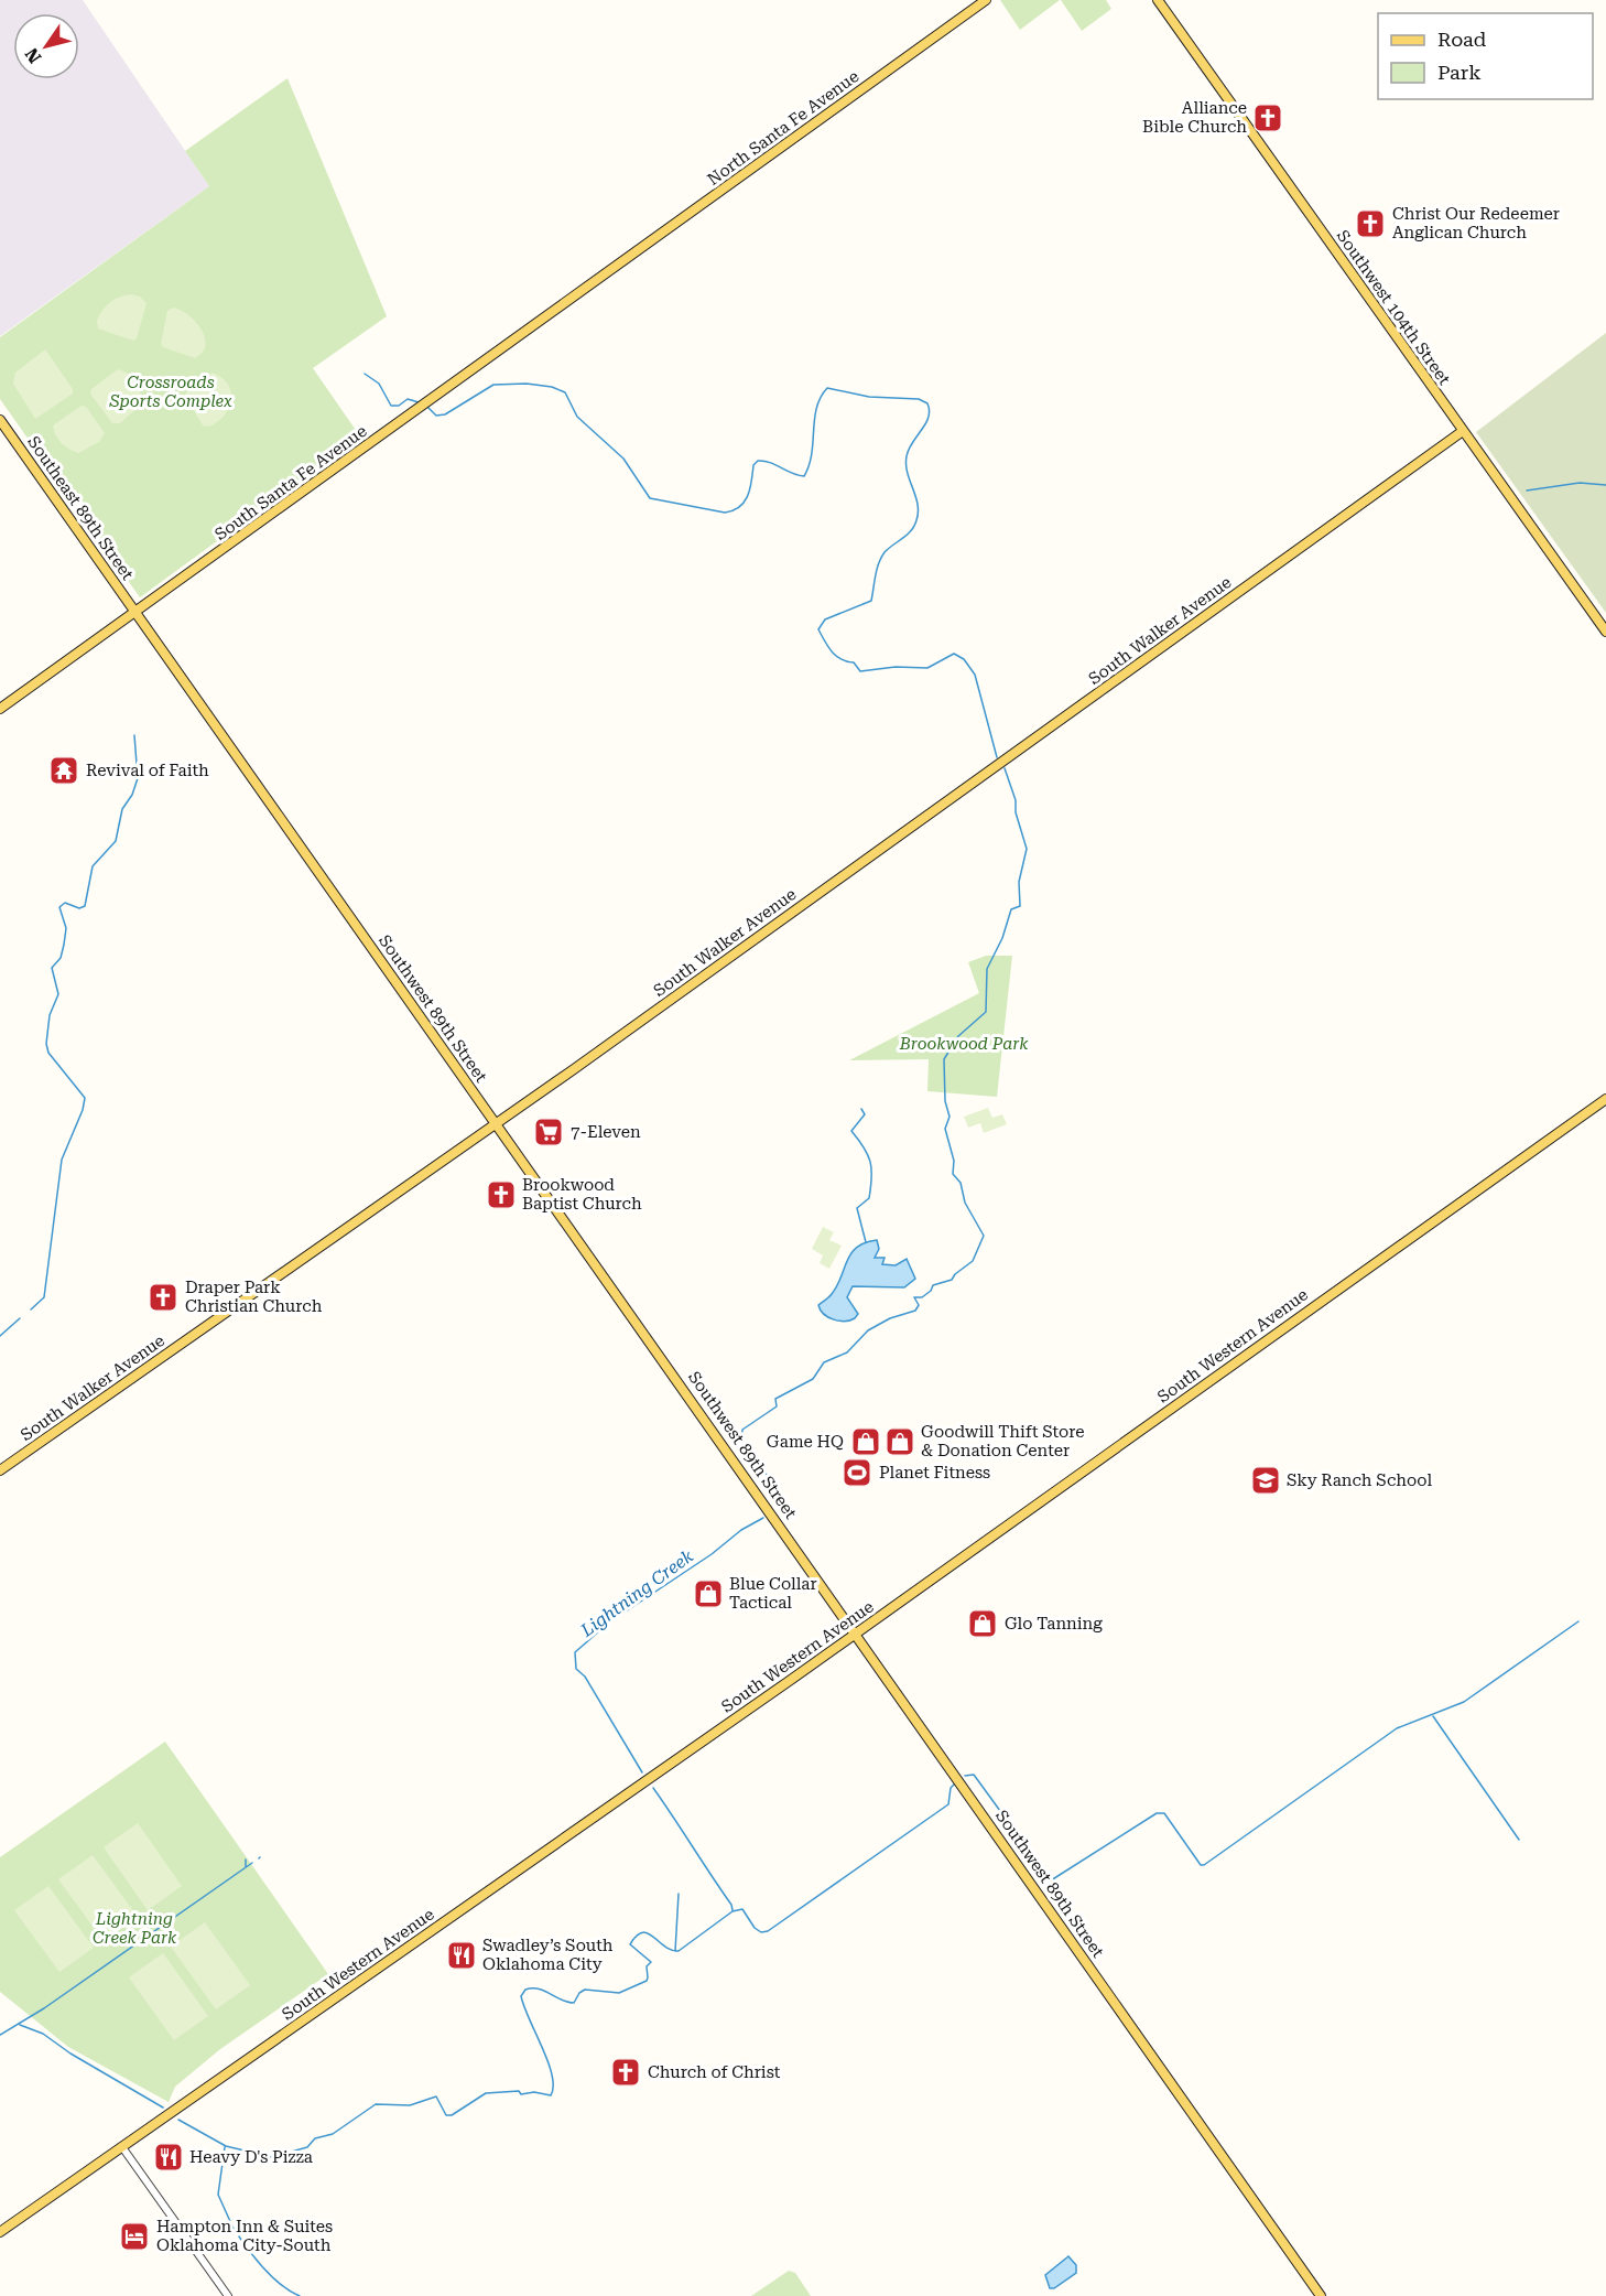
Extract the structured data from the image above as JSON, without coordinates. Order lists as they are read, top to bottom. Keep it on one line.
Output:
{"streets":{"main road":["North Santa Fe Avenue","Southwest 104th Street","South Santa Fe Avenue","Southeast 89th Street","South Walker Avenue","Southwest 89th Street","South Western Avenue"]},"crossings":[["North Santa Fe Avenue","South Santa Fe Avenue"],["Southwest 104th Street","South Walker Avenue"],["South Santa Fe Avenue","Southeast 89th Street"],["South Santa Fe Avenue","Southwest 89th Street"],["Southeast 89th Street","Southwest 89th Street"],["South Walker Avenue","Southwest 89th Street"],["Southwest 89th Street","South Western Avenue"]],"water":["Lightning Creek"],"parks":["Crossroads Sports Complex","Brookwood Park","Lightning Creek Park"],"places":{"church":["Alliance Bible Church","Christ Our Redeemer Anglican Church","Brookwood Baptist Church","Draper Park Christian Church","Church of Christ"],"temple":["Revival of Faith"],"supermarket":["7-Eleven"],"shop":["Game HQ","Goodwill Thift Store & Donation Center","Blue Collar Tactical","Glo Tanning"],"sports":["Planet Fitness"],"school or university":["Sky Ranch School"],"restaurant":["Swadley’s South Oklahoma City","Heavy D's Pizza"],"hotel":["Hampton Inn & Suites Oklahoma City-South"]},"legend":["Road","Park"],"north":"bottom left"}
